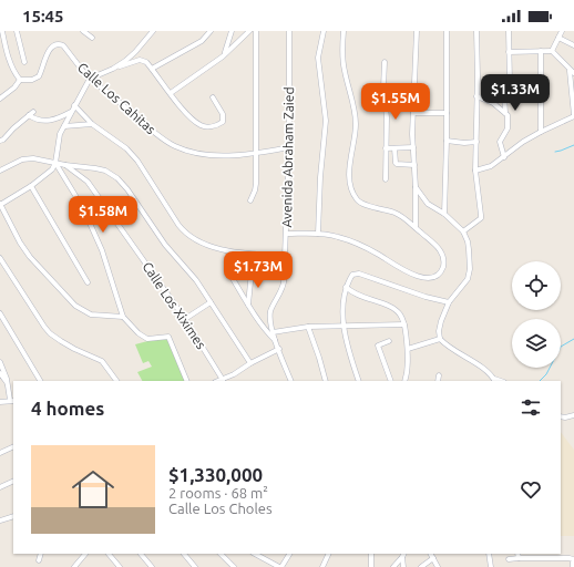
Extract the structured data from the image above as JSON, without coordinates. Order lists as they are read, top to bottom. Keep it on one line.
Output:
{"streets":{"street":["Calle Los Cahitas","Avenida Abraham Zaied","Calle Los Xiximes"]},"crossings":[["Calle Los Cahitas","Avenida Abraham Zaied"]],"page":{"status":"15:45","price":["$1.33M","$1.55M","$1.58M","$1.73M"],"heading":"4 homes","list":[{"name":"$1,330,000","note":"2 rooms · 68 m² · Calle Los Choles"}]}}
